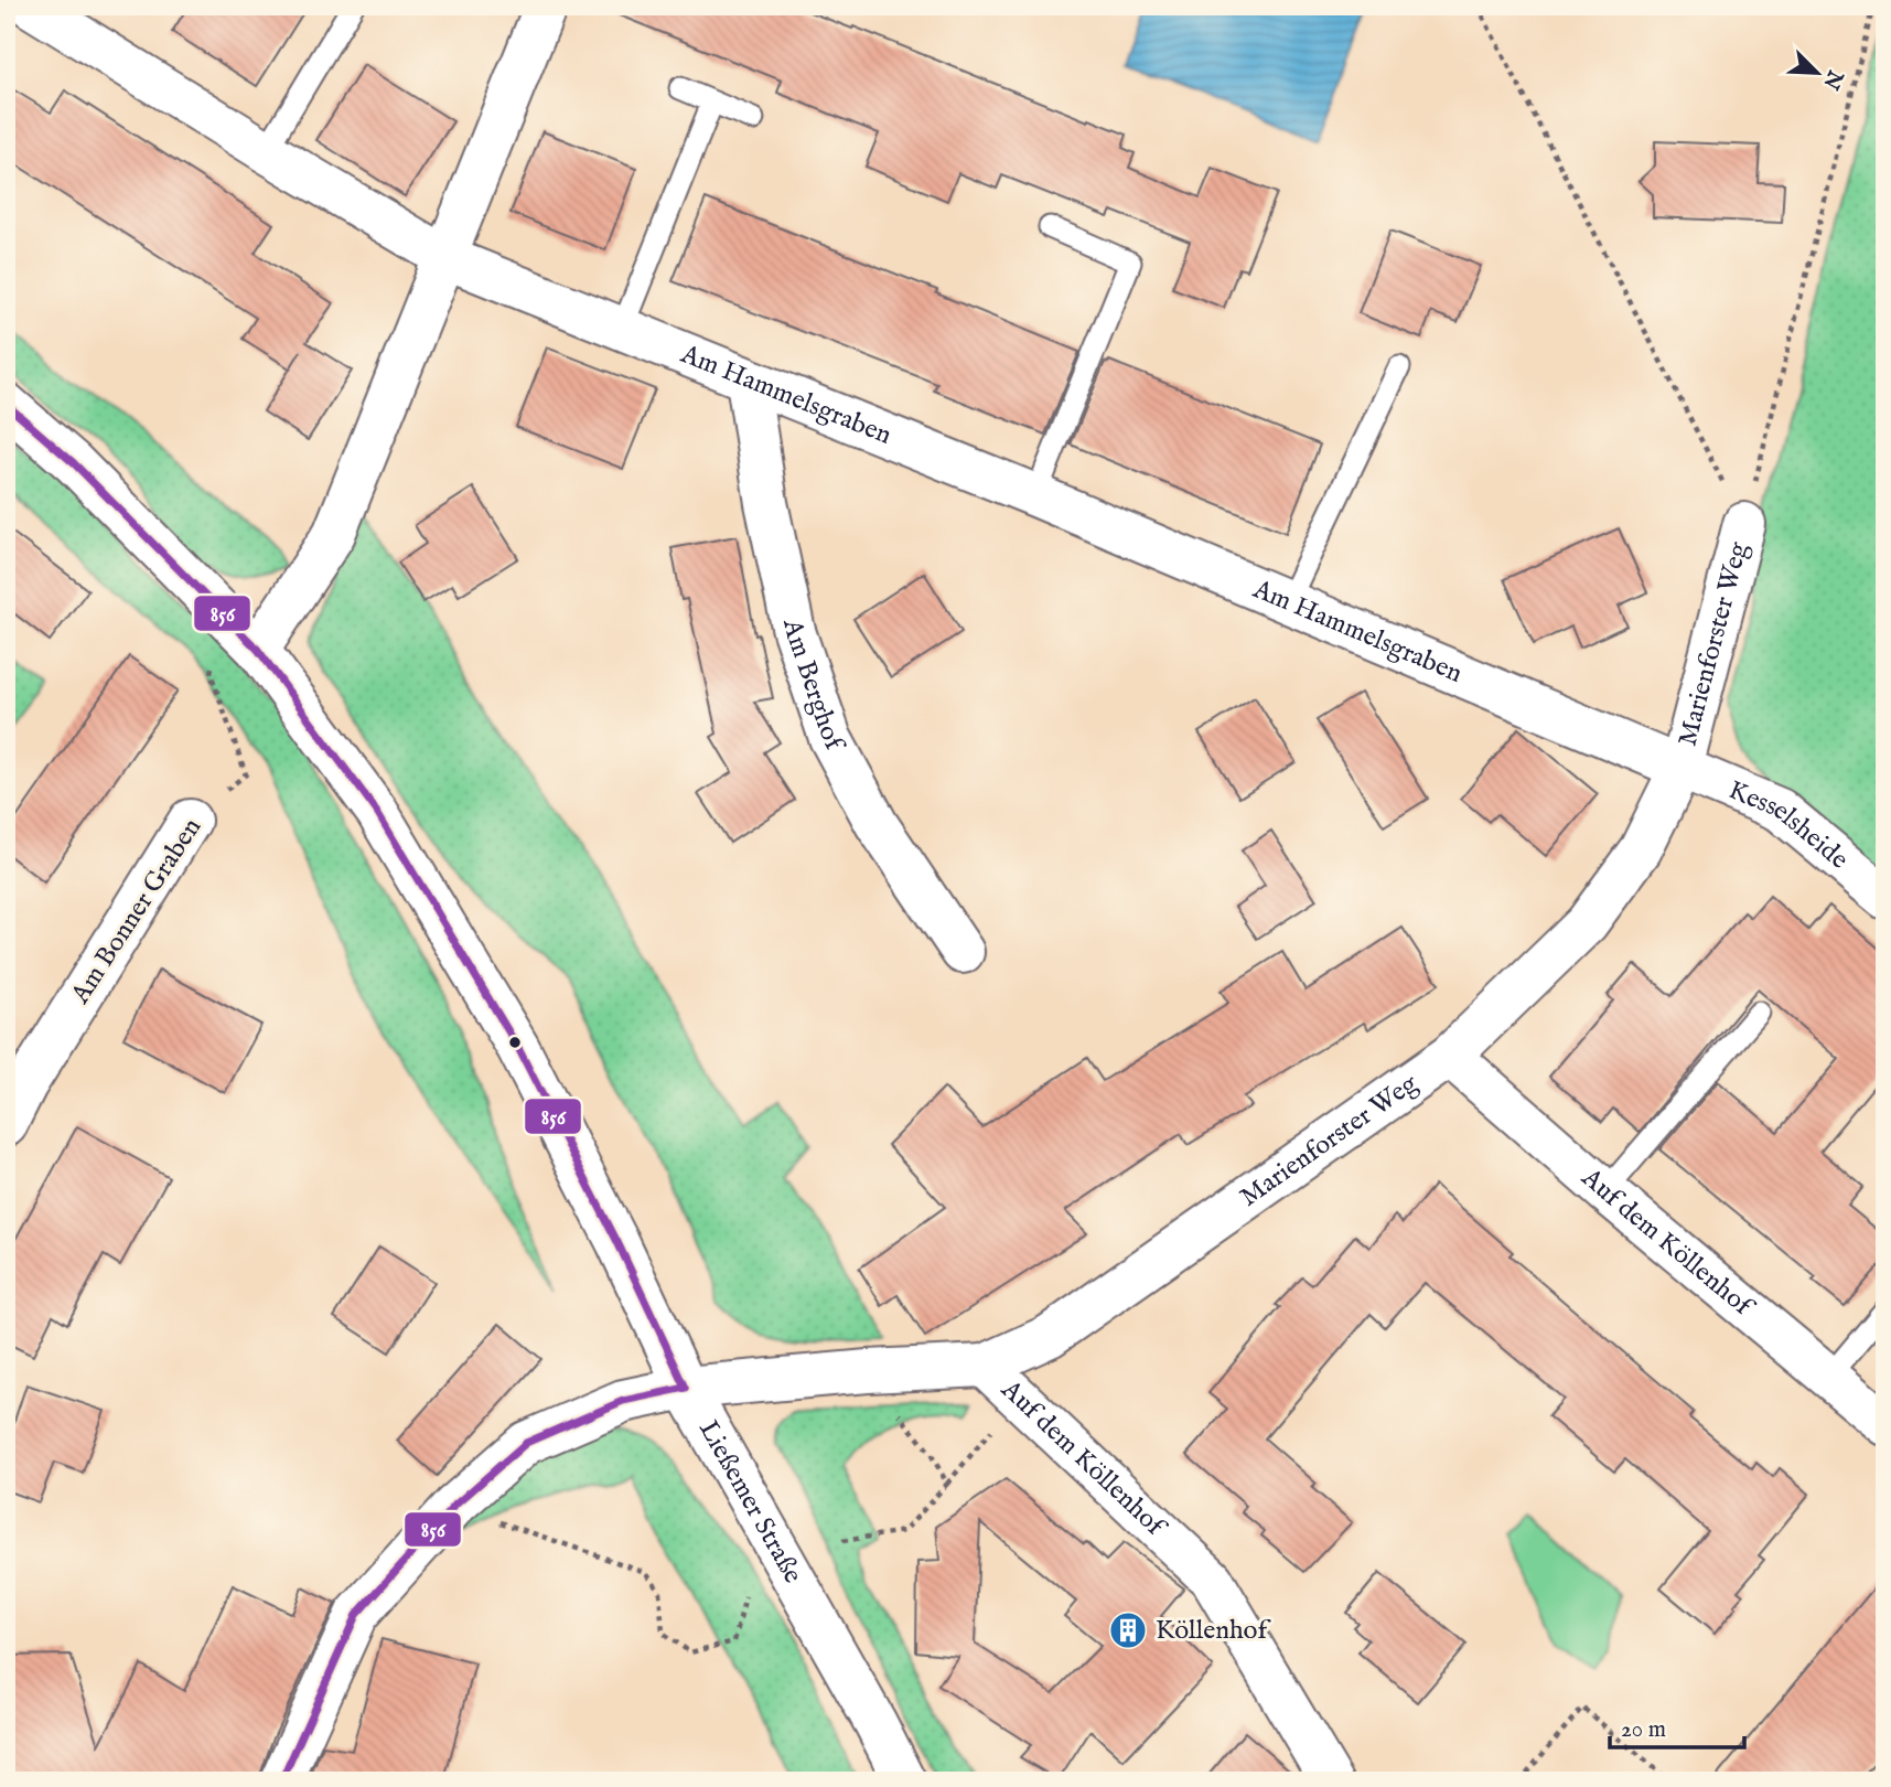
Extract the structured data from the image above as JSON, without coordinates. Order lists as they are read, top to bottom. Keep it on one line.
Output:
{"streets":{"street":["Am Hammelsgraben","Marienforster Weg","Am Berghof","Kesselsheide","Am Bonner Graben","Auf dem Köllenhof","Ließemer Straße"]},"crossings":[["Am Hammelsgraben","Marienforster Weg"],["Am Hammelsgraben","Am Berghof"],["Am Hammelsgraben","Kesselsheide"],["Marienforster Weg","Kesselsheide"],["Marienforster Weg","Auf dem Köllenhof"],["Marienforster Weg","Ließemer Straße"],["Am Bonner Graben","Ließemer Straße"]],"places":{"building":["Köllenhof"]},"lines":["transit line 856"],"scale_bar":"20 m","north":"bottom right"}
